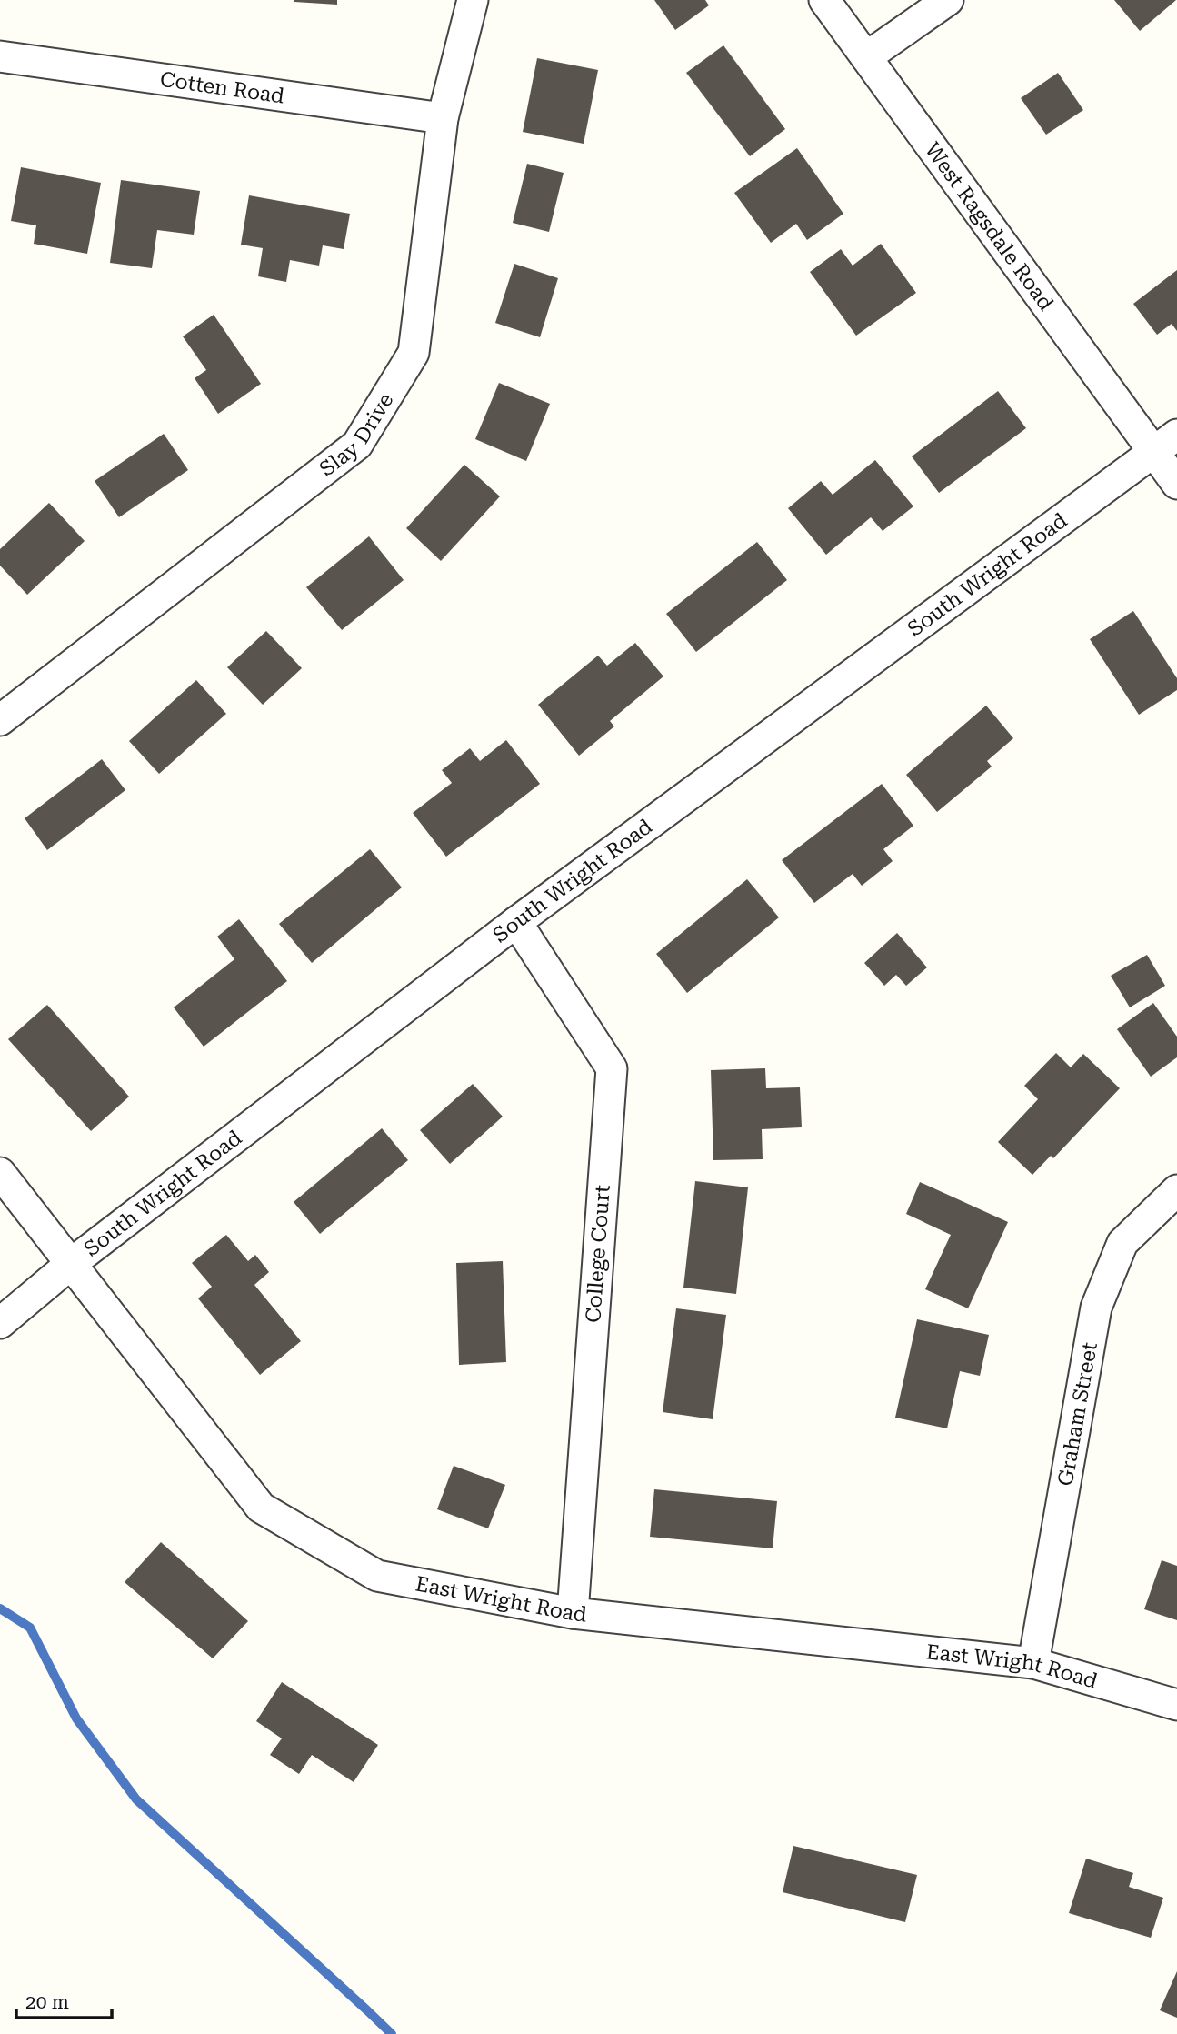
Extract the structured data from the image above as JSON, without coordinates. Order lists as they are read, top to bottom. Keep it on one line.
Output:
{"streets":{"street":["Cotten Road","West Ragsdale Road","Slay Drive","South Wright Road","College Court","Graham Street","East Wright Road"]},"crossings":[["Cotten Road","Slay Drive"],["West Ragsdale Road","South Wright Road"],["South Wright Road","College Court"],["South Wright Road","East Wright Road"],["College Court","East Wright Road"],["Graham Street","East Wright Road"]],"scale_bar":"20 m"}
